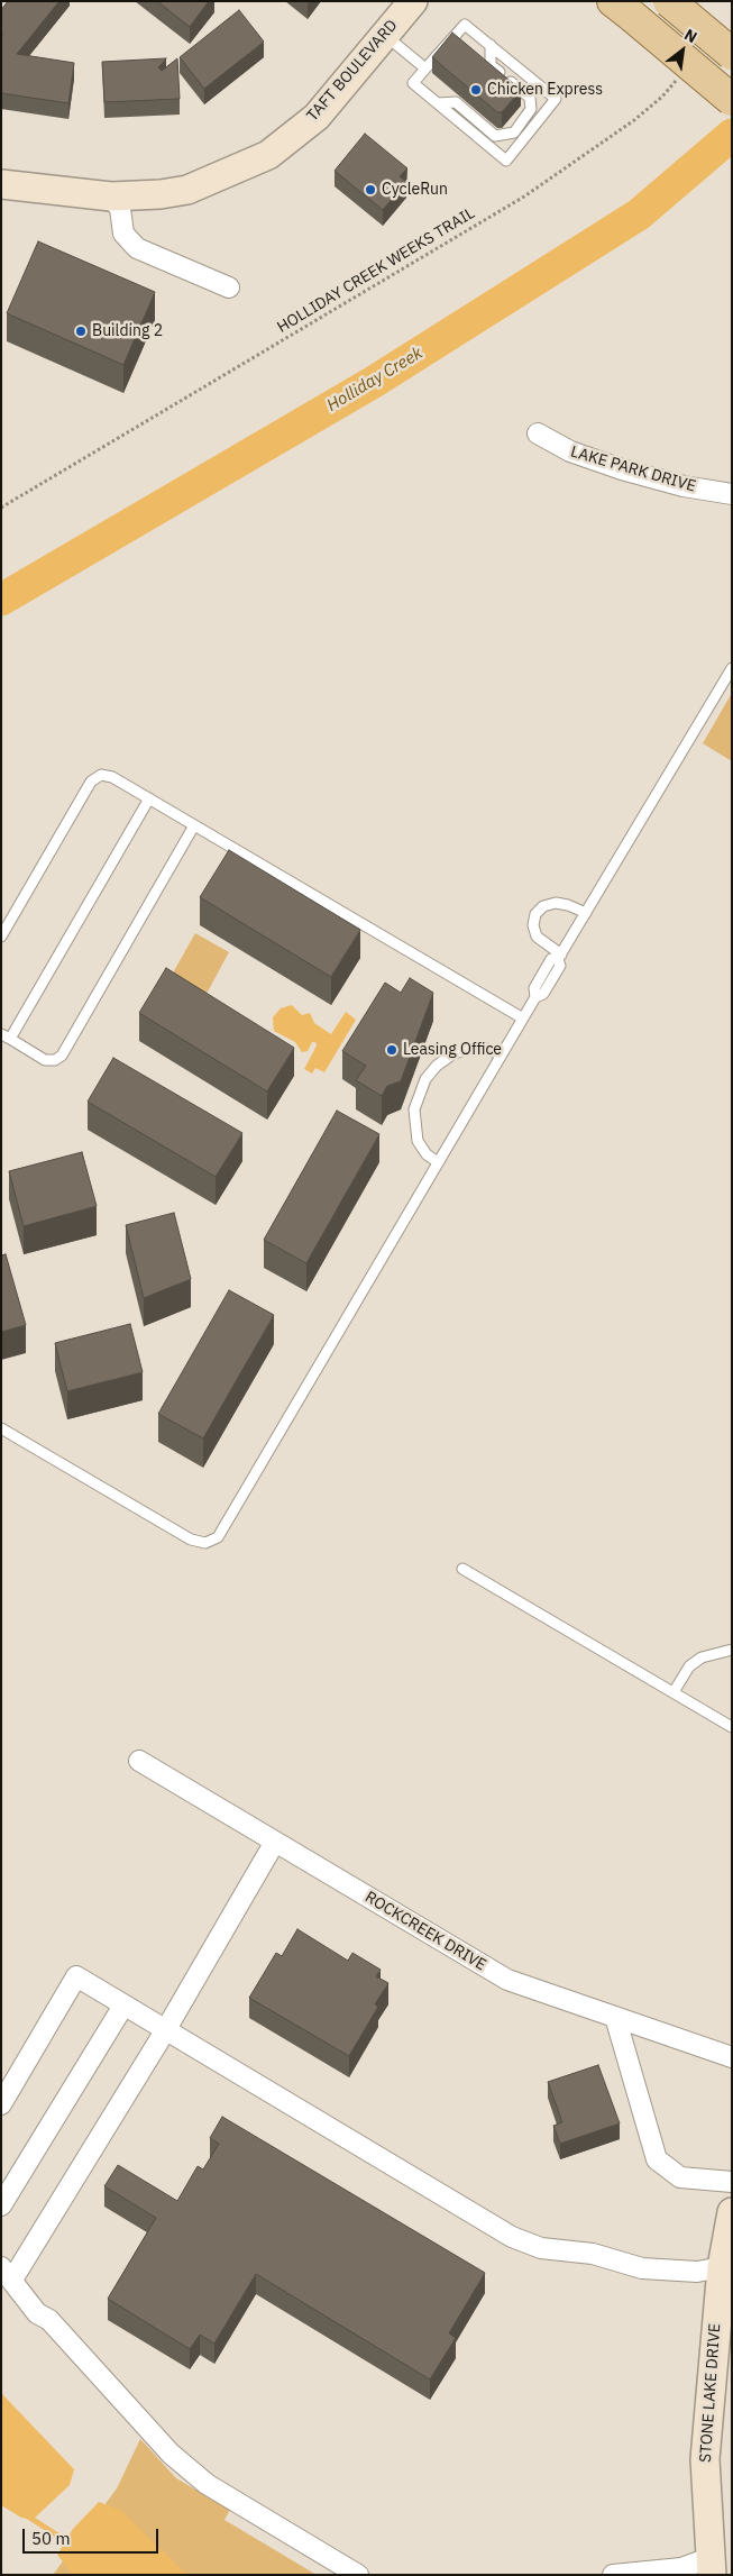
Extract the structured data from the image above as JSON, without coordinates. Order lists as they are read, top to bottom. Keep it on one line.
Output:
{"streets":{"street":["TAFT BOULEVARD","LAKE PARK DRIVE","ROCKCREEK DRIVE","STONE LAKE DRIVE"],"path":["HOLLIDAY CREEK WEEKS TRAIL"]},"water":["Holliday Creek"],"places":["Chicken Express","CycleRun","Building 2","Leasing Office"],"scale_bar":"50 m","north":"top right"}
